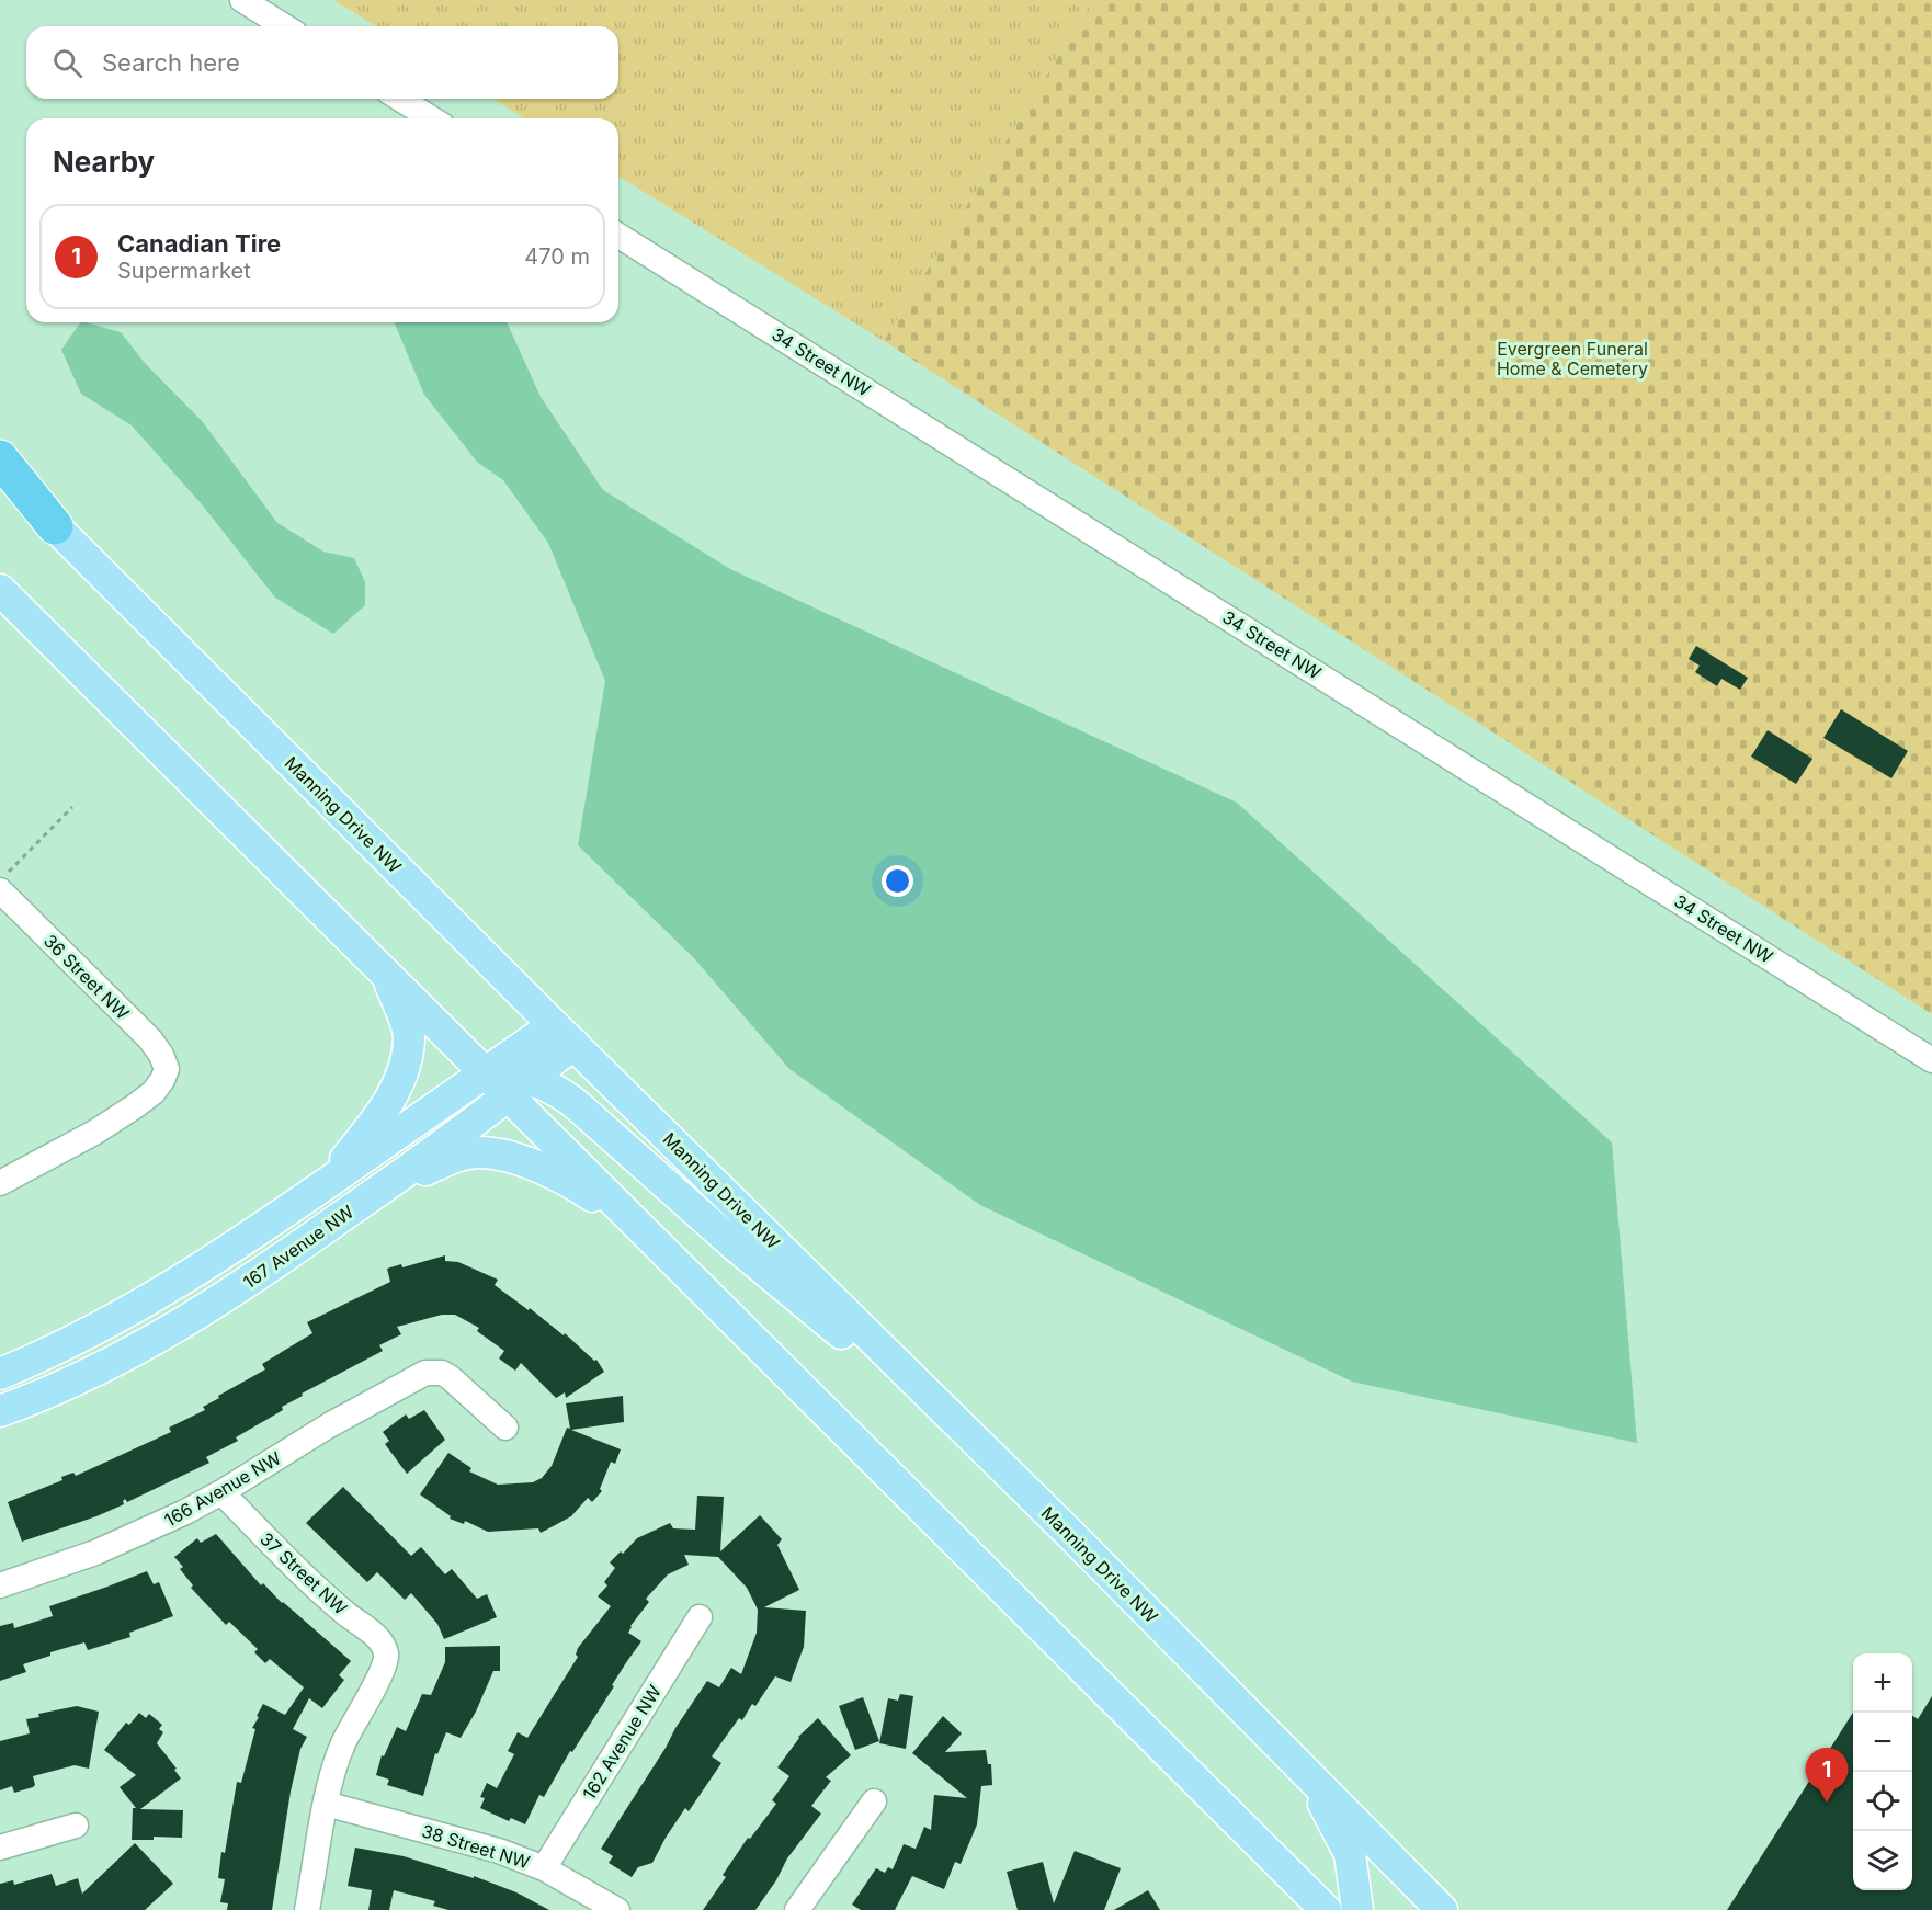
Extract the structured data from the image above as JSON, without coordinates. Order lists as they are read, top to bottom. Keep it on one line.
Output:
{"streets":{"highway":["Manning Drive NW"],"main road":["167 Avenue NW"],"street":["34 Street NW","36 Street NW","166 Avenue NW","37 Street NW","162 Avenue NW","38 Street NW"]},"crossings":[["Manning Drive NW","167 Avenue NW"],["166 Avenue NW","37 Street NW"],["37 Street NW","38 Street NW"],["162 Avenue NW","38 Street NW"]],"parks":["Evergreen Funeral Home & Cemetery"],"page":{"search":"Search here","heading":"Nearby","list":[{"mark":"1","name":"Canadian Tire","note":"Supermarket","value":"470 m"}],"map_buttons":["+","−"],"pins":"1"}}
